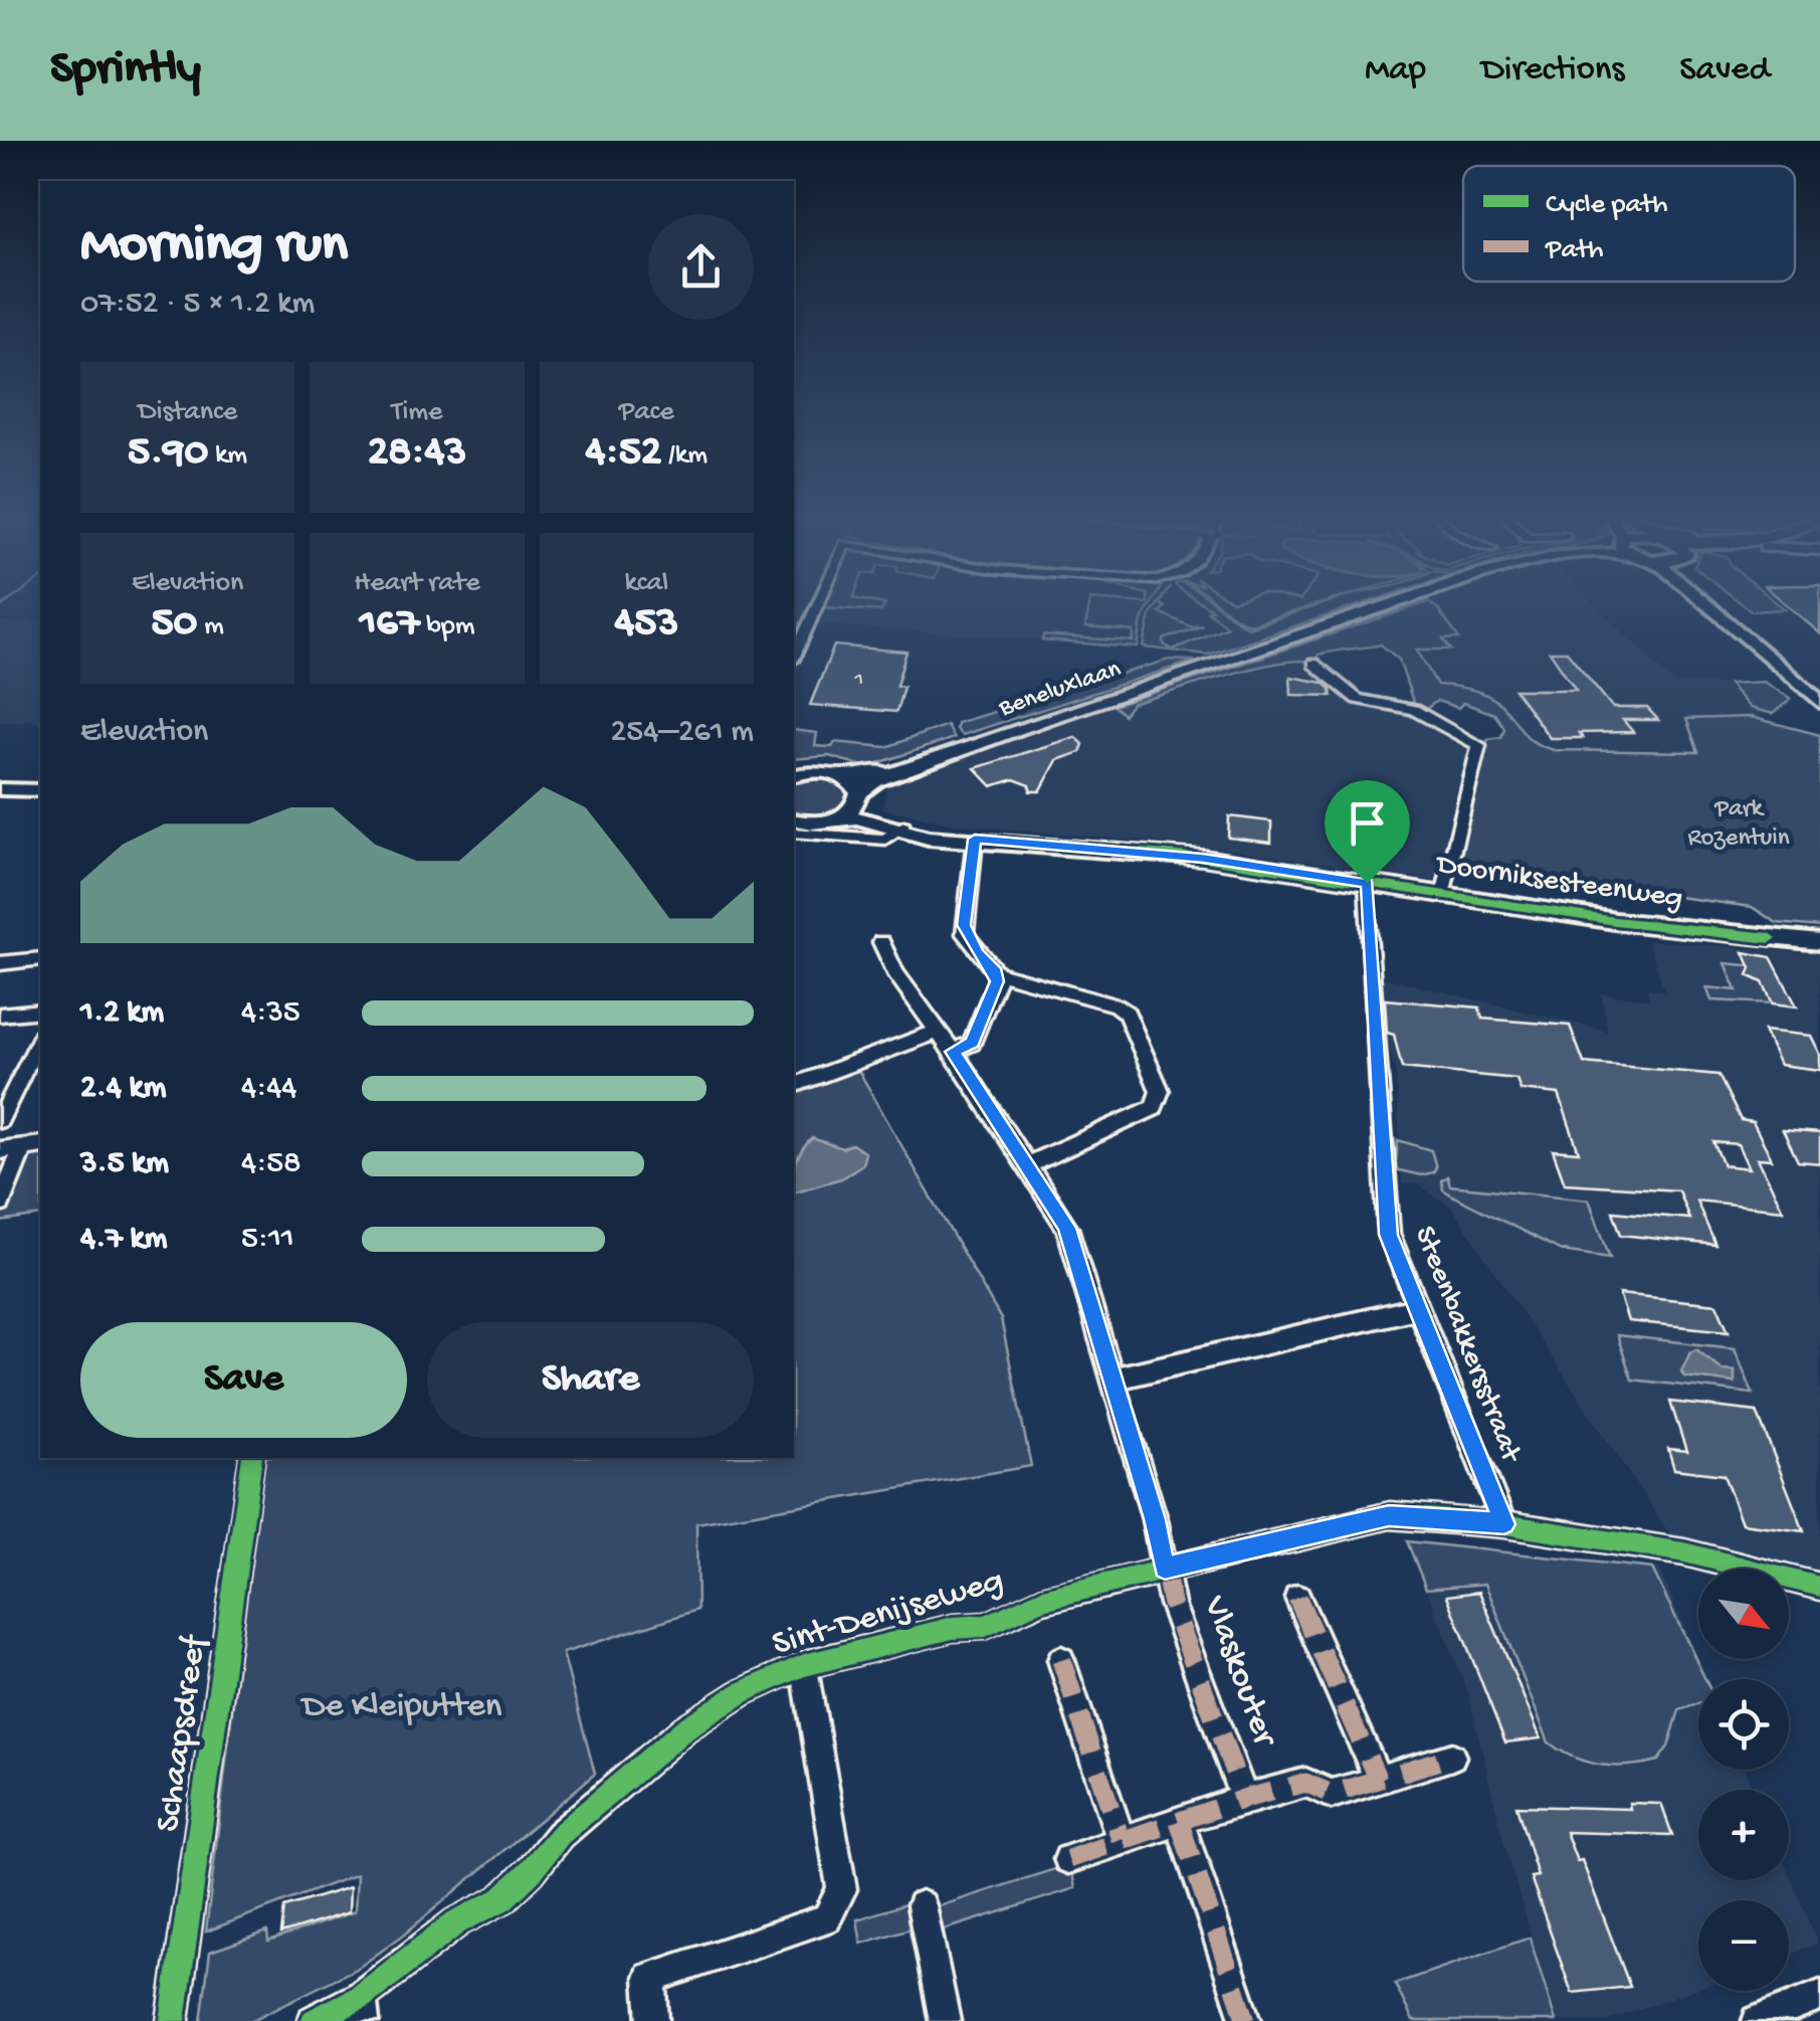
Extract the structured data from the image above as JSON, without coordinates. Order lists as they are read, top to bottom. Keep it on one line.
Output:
{"streets":{"main road":["Beneluxlaan","Doorniksesteenweg"],"street":["Steenbakkersstraat","Sint-Denijseweg","Vlaskouter","Schaapsdreef"]},"crossings":[["Doorniksesteenweg","Steenbakkersstraat"],["Steenbakkersstraat","Sint-Denijseweg"],["Sint-Denijseweg","Vlaskouter"]],"parks":["Park Rozentuin","De Kleiputten"],"house_numbers":["1"],"legend":["Cycle path","Path"],"north":"bottom right","page":{"header":"Sprintly","nav":["Map","Directions","Saved"],"heading":["Morning run","07:52 · 5 × 1.2 km"],"stats":[["Distance","5.90 km"],["Time","28:43"],["Pace","4:52 /km"],["Elevation","50 m"],["Heart rate","167 bpm"],["kcal","453"]],"chart":["Elevation","254–261 m"],"list":[{"name":"1.2 km","note":"4:35"},{"name":"2.4 km","note":"4:44"},{"name":"3.5 km","note":"4:58"},{"name":"4.7 km","note":"5:11"}],"buttons":["Save","Share"],"map_buttons":["+","−"]}}
